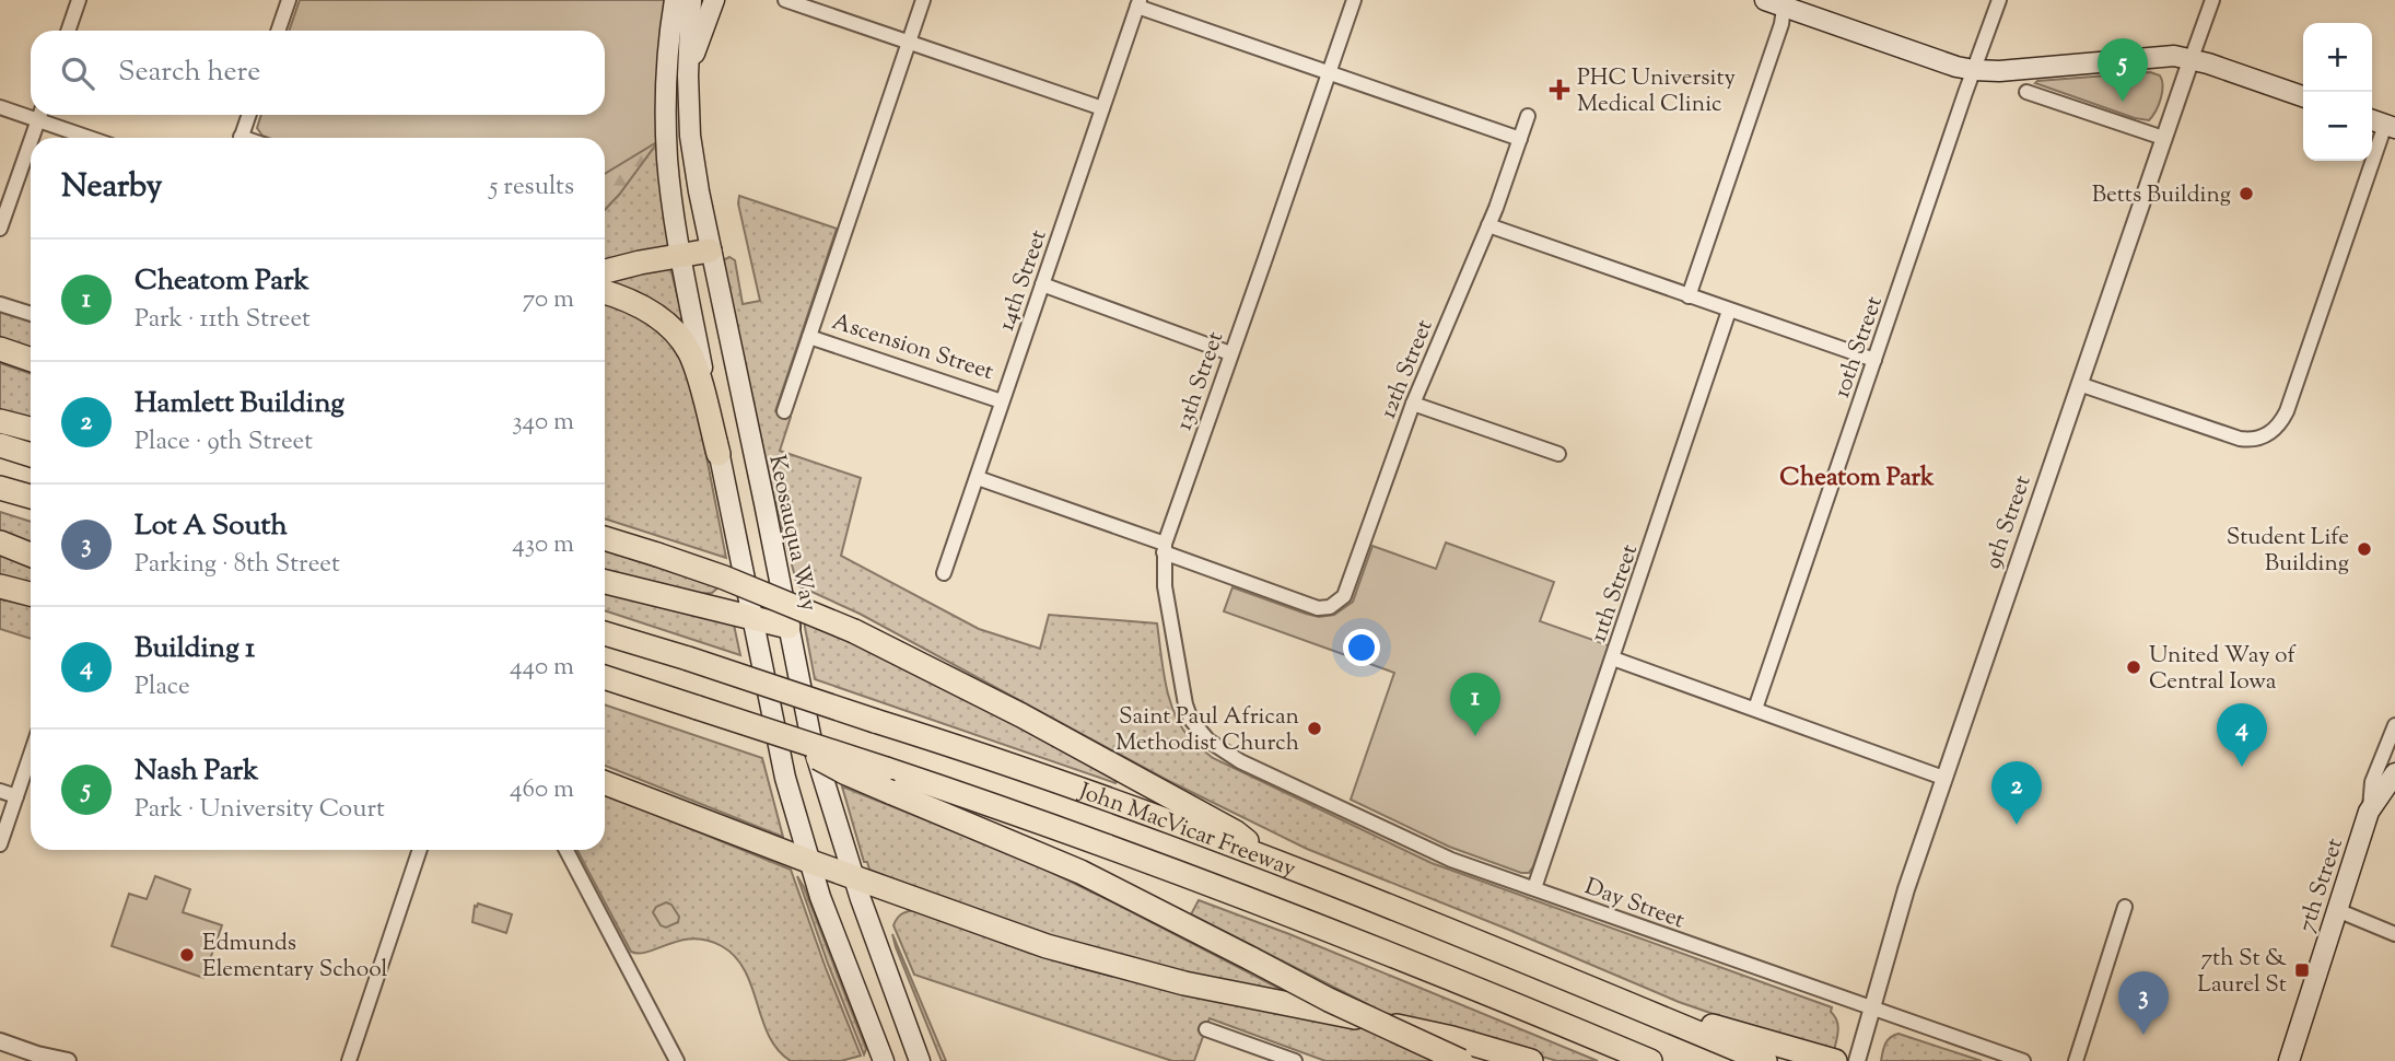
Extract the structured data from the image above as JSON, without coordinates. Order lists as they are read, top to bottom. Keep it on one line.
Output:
{"streets":{"highway":["John MacVicar Freeway"],"main road":["Keosauqua Way","7th Street"],"street":["14th Street","Ascension Street","10th Street","12th Street","13th Street","9th Street","11th Street","Day Street"]},"crossings":[["14th Street","Ascension Street"],["12th Street","13th Street"],["13th Street","Day Street"],["9th Street","Day Street"],["11th Street","Day Street"]],"districts":["Cheatom Park"],"places":{"health":["PHC University Medical Clinic"],"other":["Betts Building","Student Life Building","United Way of Central Iowa","Saint Paul African Methodist Church","Edmunds Elementary School"],"transit":["7th St & Laurel St"]},"page":{"map_buttons":["+","−"],"search":"Search here","pins":["5","1","4","2","3"],"heading":["Nearby","5 results"],"list":[{"mark":"1","name":"Cheatom Park","note":"Park · 11th Street","value":"70 m"},{"mark":"2","name":"Hamlett Building","note":"Place · 9th Street","value":"340 m"},{"mark":"3","name":"Lot A South","note":"Parking · 8th Street","value":"430 m"},{"mark":"4","name":"Building 1","note":"Place","value":"440 m"},{"mark":"5","name":"Nash Park","note":"Park · University Court","value":"460 m"}]}}
